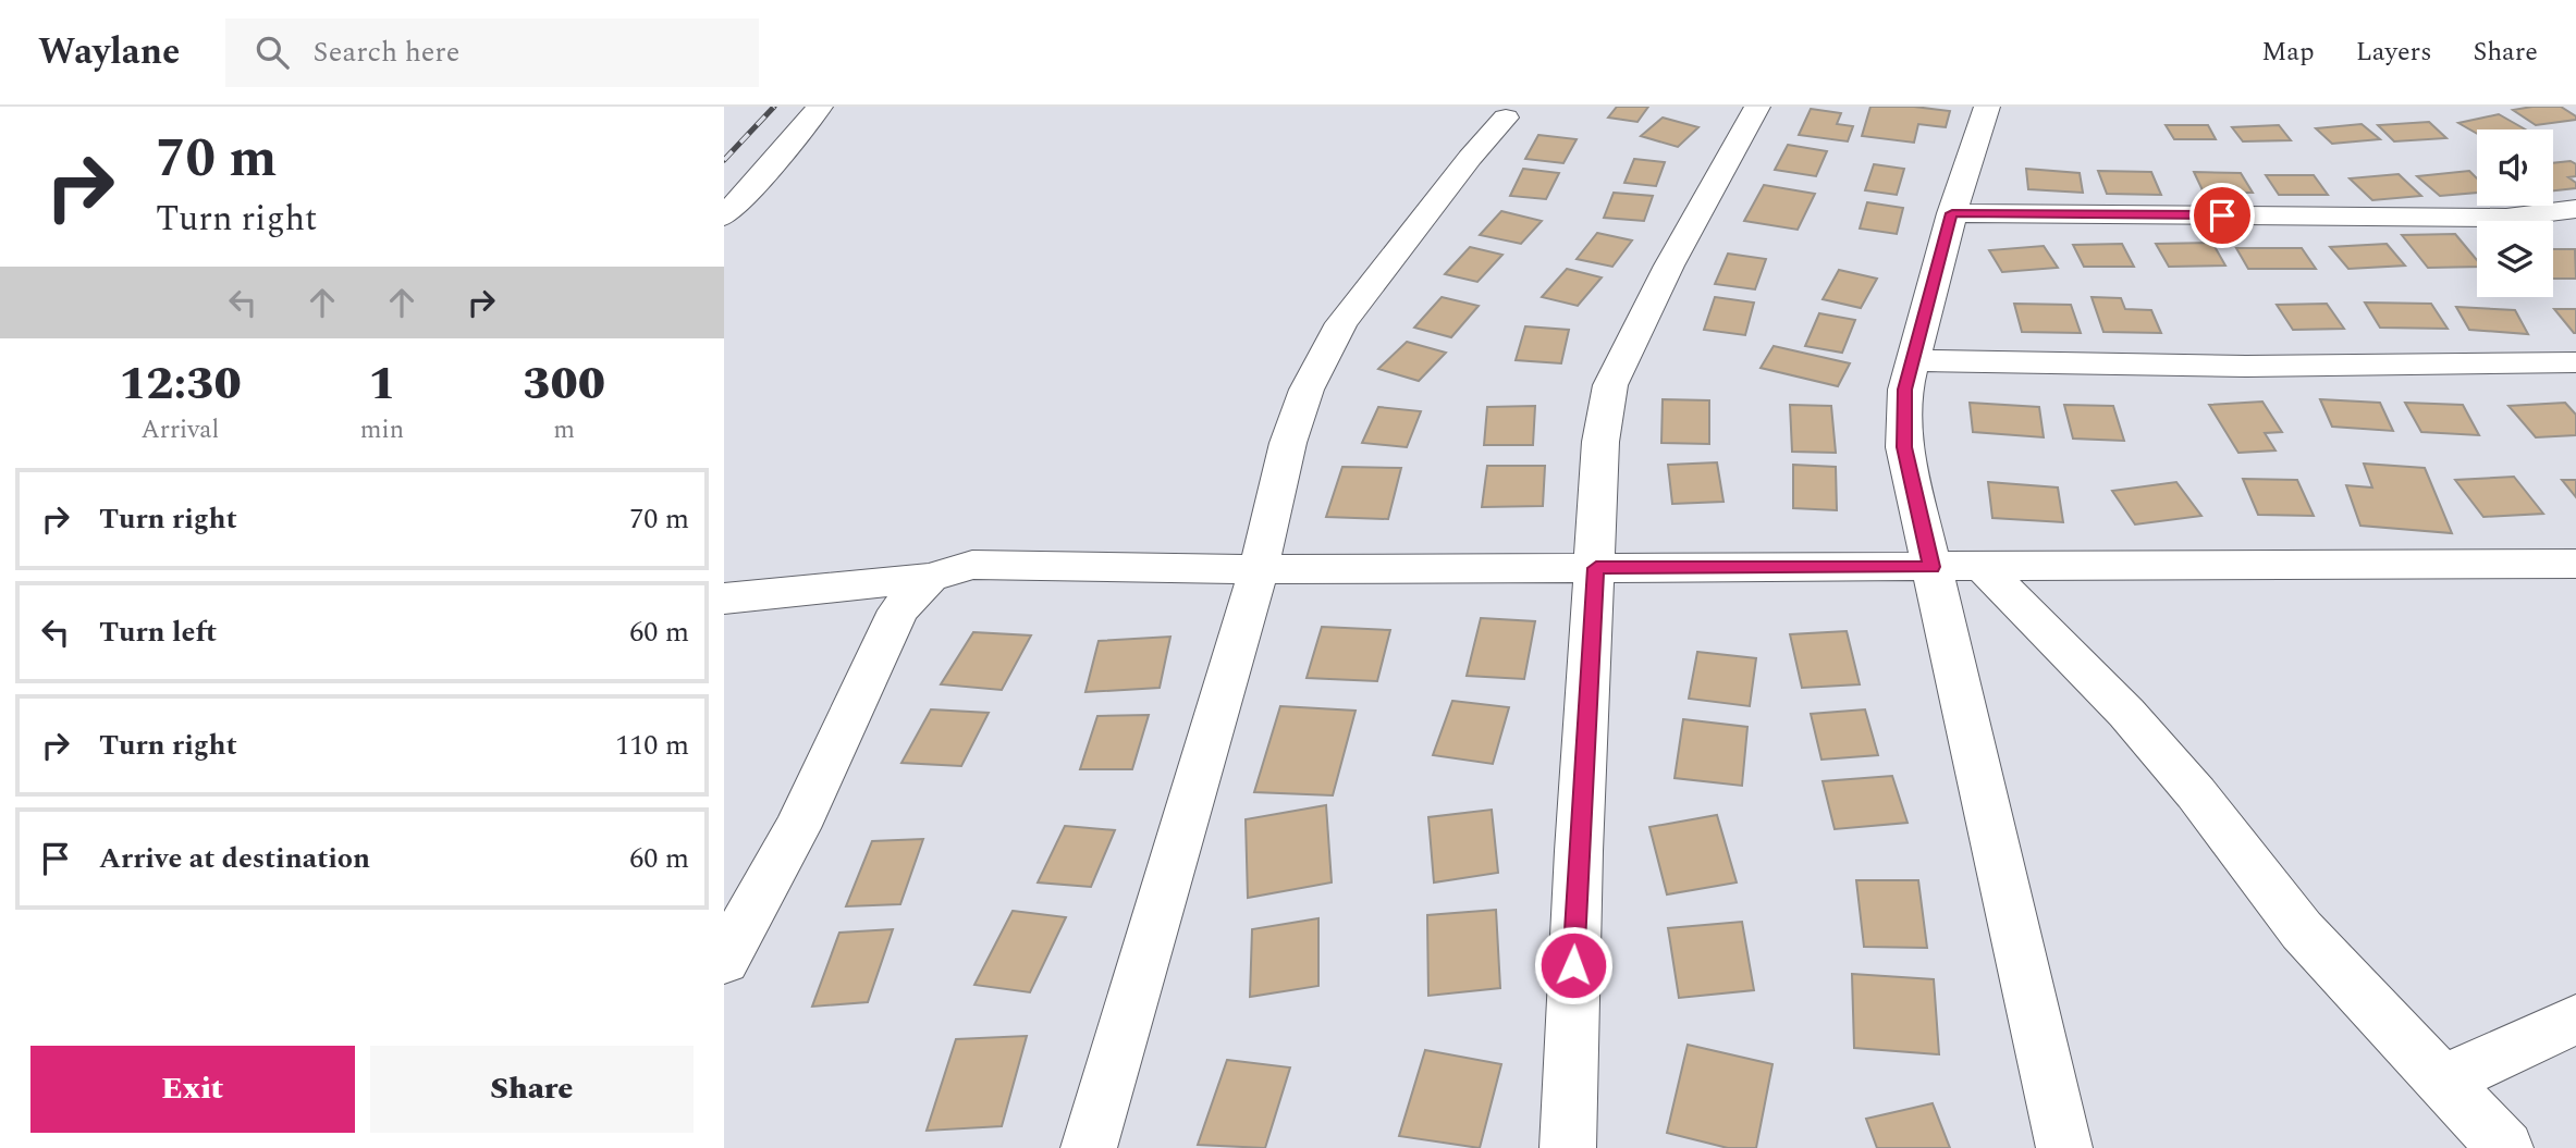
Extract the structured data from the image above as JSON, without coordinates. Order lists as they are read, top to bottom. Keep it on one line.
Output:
{"page":{"header":"Waylane","search":"Search here","nav":["Map","Layers","Share"],"turn":["70 m","Turn right"],"eta":["12:30","Arrival","1","min","300","m"],"list":[{"name":"Turn right","value":"70 m"},{"name":"Turn left","value":"60 m"},{"name":"Turn right","value":"110 m"},{"name":"Arrive at destination","value":"60 m"}],"buttons":["Exit","Share"]}}
